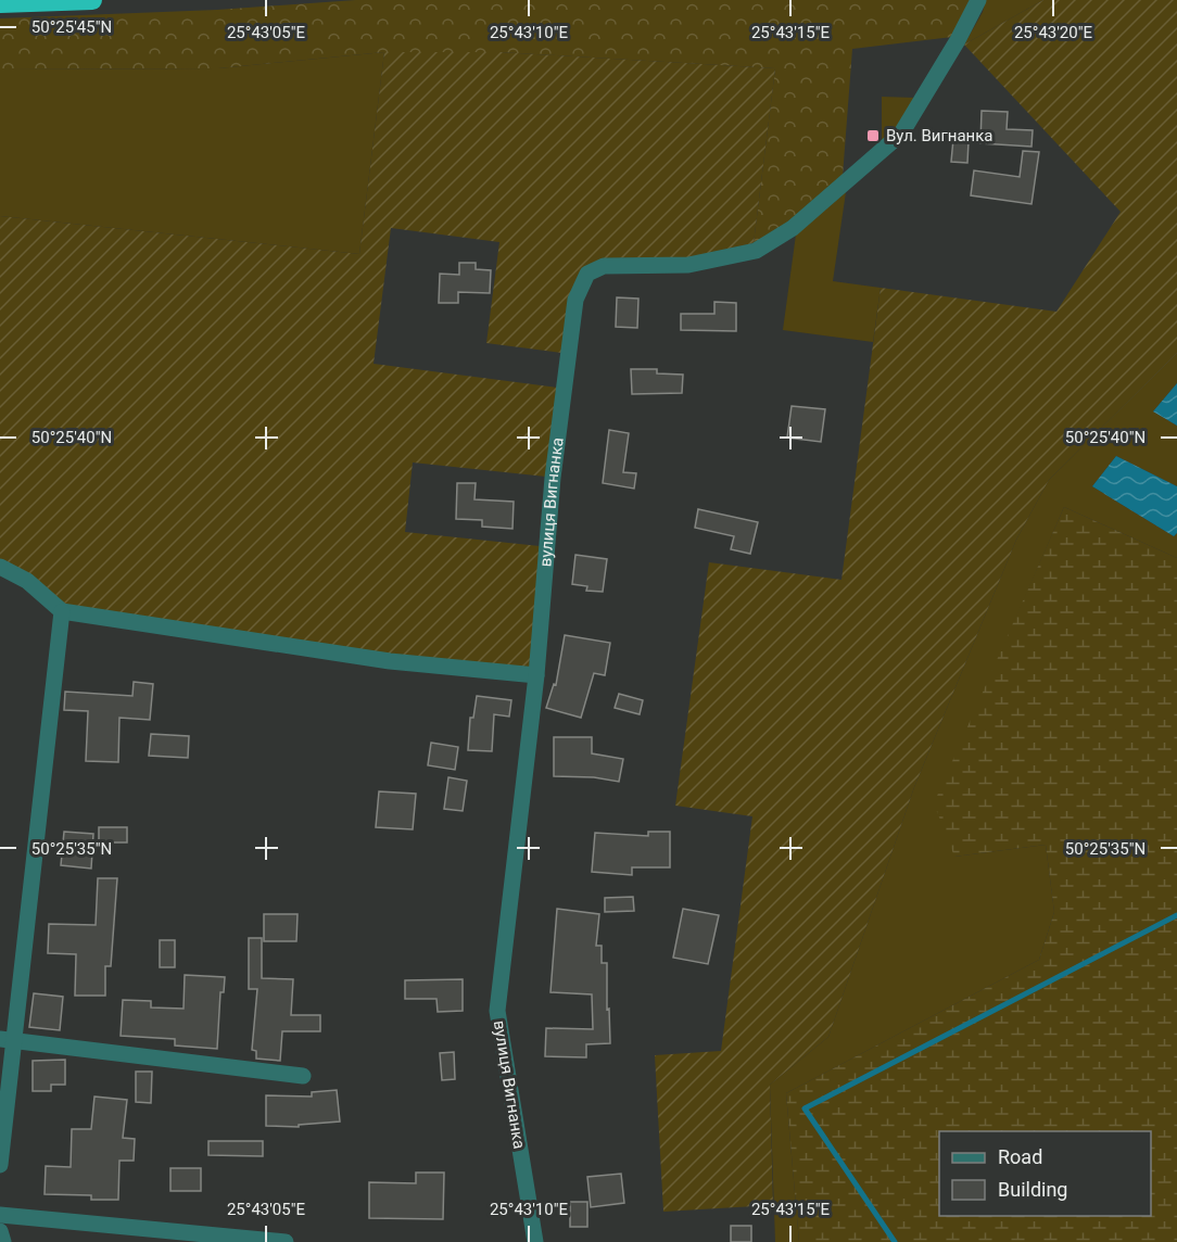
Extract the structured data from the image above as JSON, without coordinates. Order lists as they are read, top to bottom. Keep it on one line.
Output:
{"streets":{"street":["вулиця Вигнанка"]},"places":{"transit":["Вул. Вигнанка"]},"legend":["Road","Building"],"coordinates":["50°25'45\"N","25°43'05\"E","25°43'10\"E","25°43'15\"E","25°43'20\"E","50°25'40\"N","50°25'35\"N"]}
